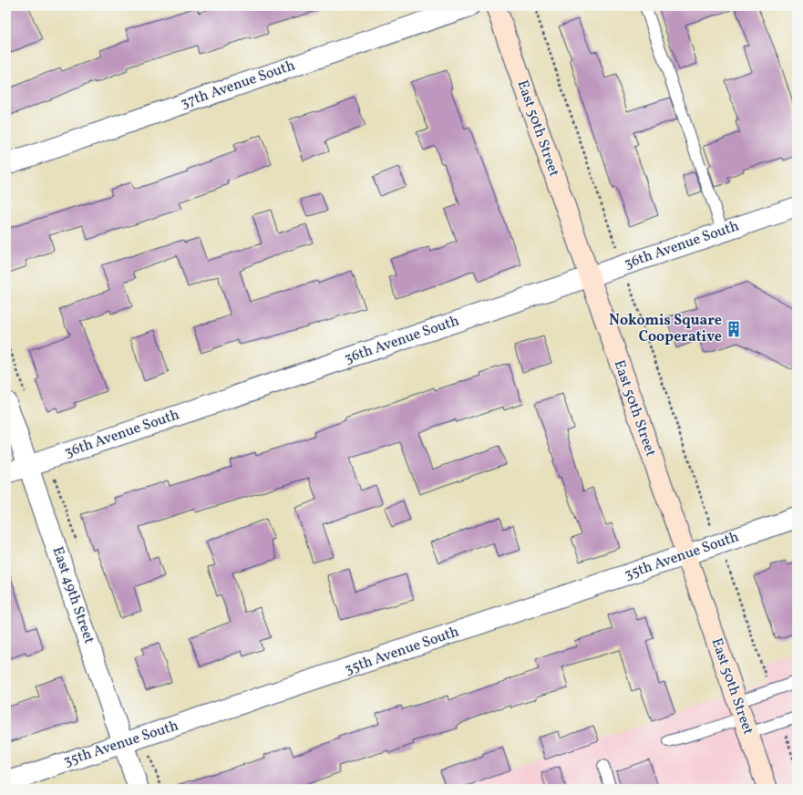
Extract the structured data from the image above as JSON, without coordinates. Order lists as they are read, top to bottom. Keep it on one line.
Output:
{"streets":{"street":["37th Avenue South","East 50th Street","36th Avenue South","35th Avenue South","East 49th Street"]},"crossings":[["East 50th Street","36th Avenue South"],["East 50th Street","35th Avenue South"],["36th Avenue South","East 49th Street"],["35th Avenue South","East 49th Street"]],"places":{"building":["Nokomis Square Cooperative"]}}
